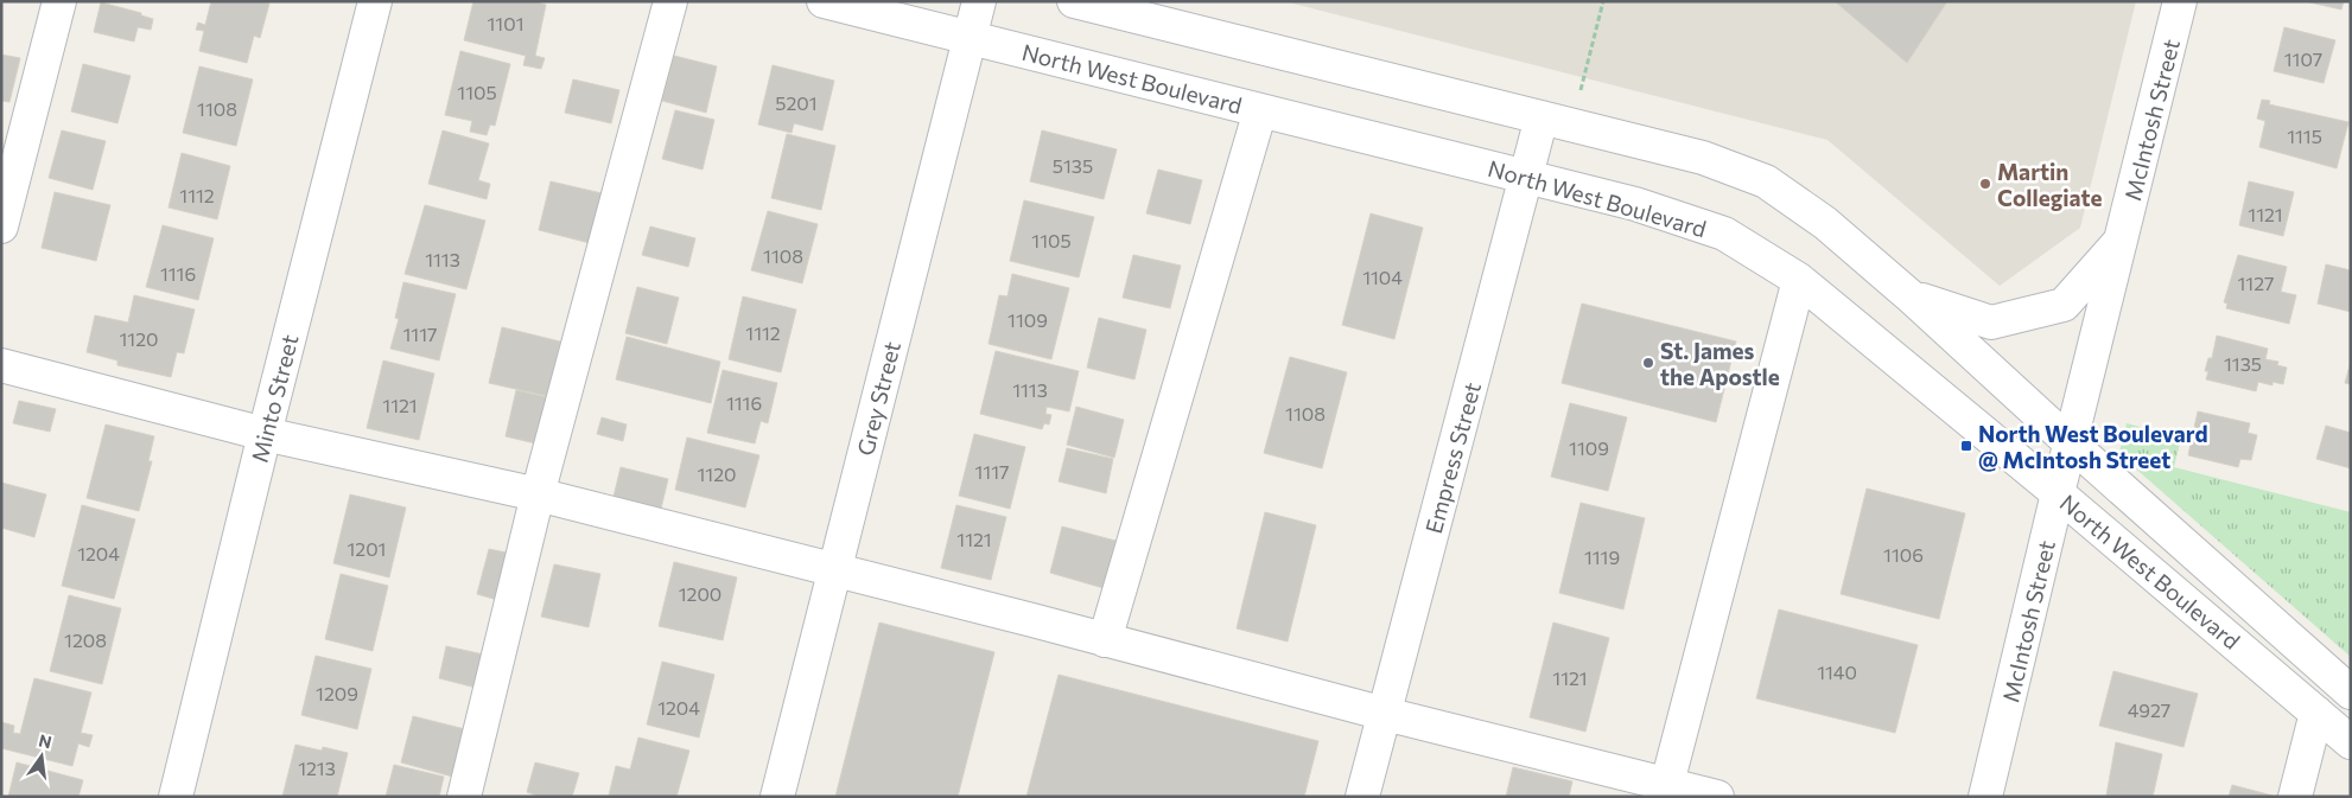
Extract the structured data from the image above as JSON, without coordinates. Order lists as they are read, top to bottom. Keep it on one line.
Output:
{"streets":{"street":["North West Boulevard","McIntosh Street","Minto Street","Grey Street","Empress Street"]},"crossings":[["North West Boulevard","McIntosh Street"],["North West Boulevard","Grey Street"],["North West Boulevard","Empress Street"]],"places":{"other":["Martin Collegiate","St. James the Apostle"],"transit":["North West Boulevard @ McIntosh Street"]},"house_numbers":["1101","1107","1105","5201","1108","1115","5135","1112","1121","1105","1108","1113","1116","1104","1127","1109","1112","1117","1120","1135","1113","1116","1121","1108","1109","1117","1120","1121","1201","1204","1106","1119","1200","1208","1140","1121","1209","1204","4927","1213"],"north":"top"}
